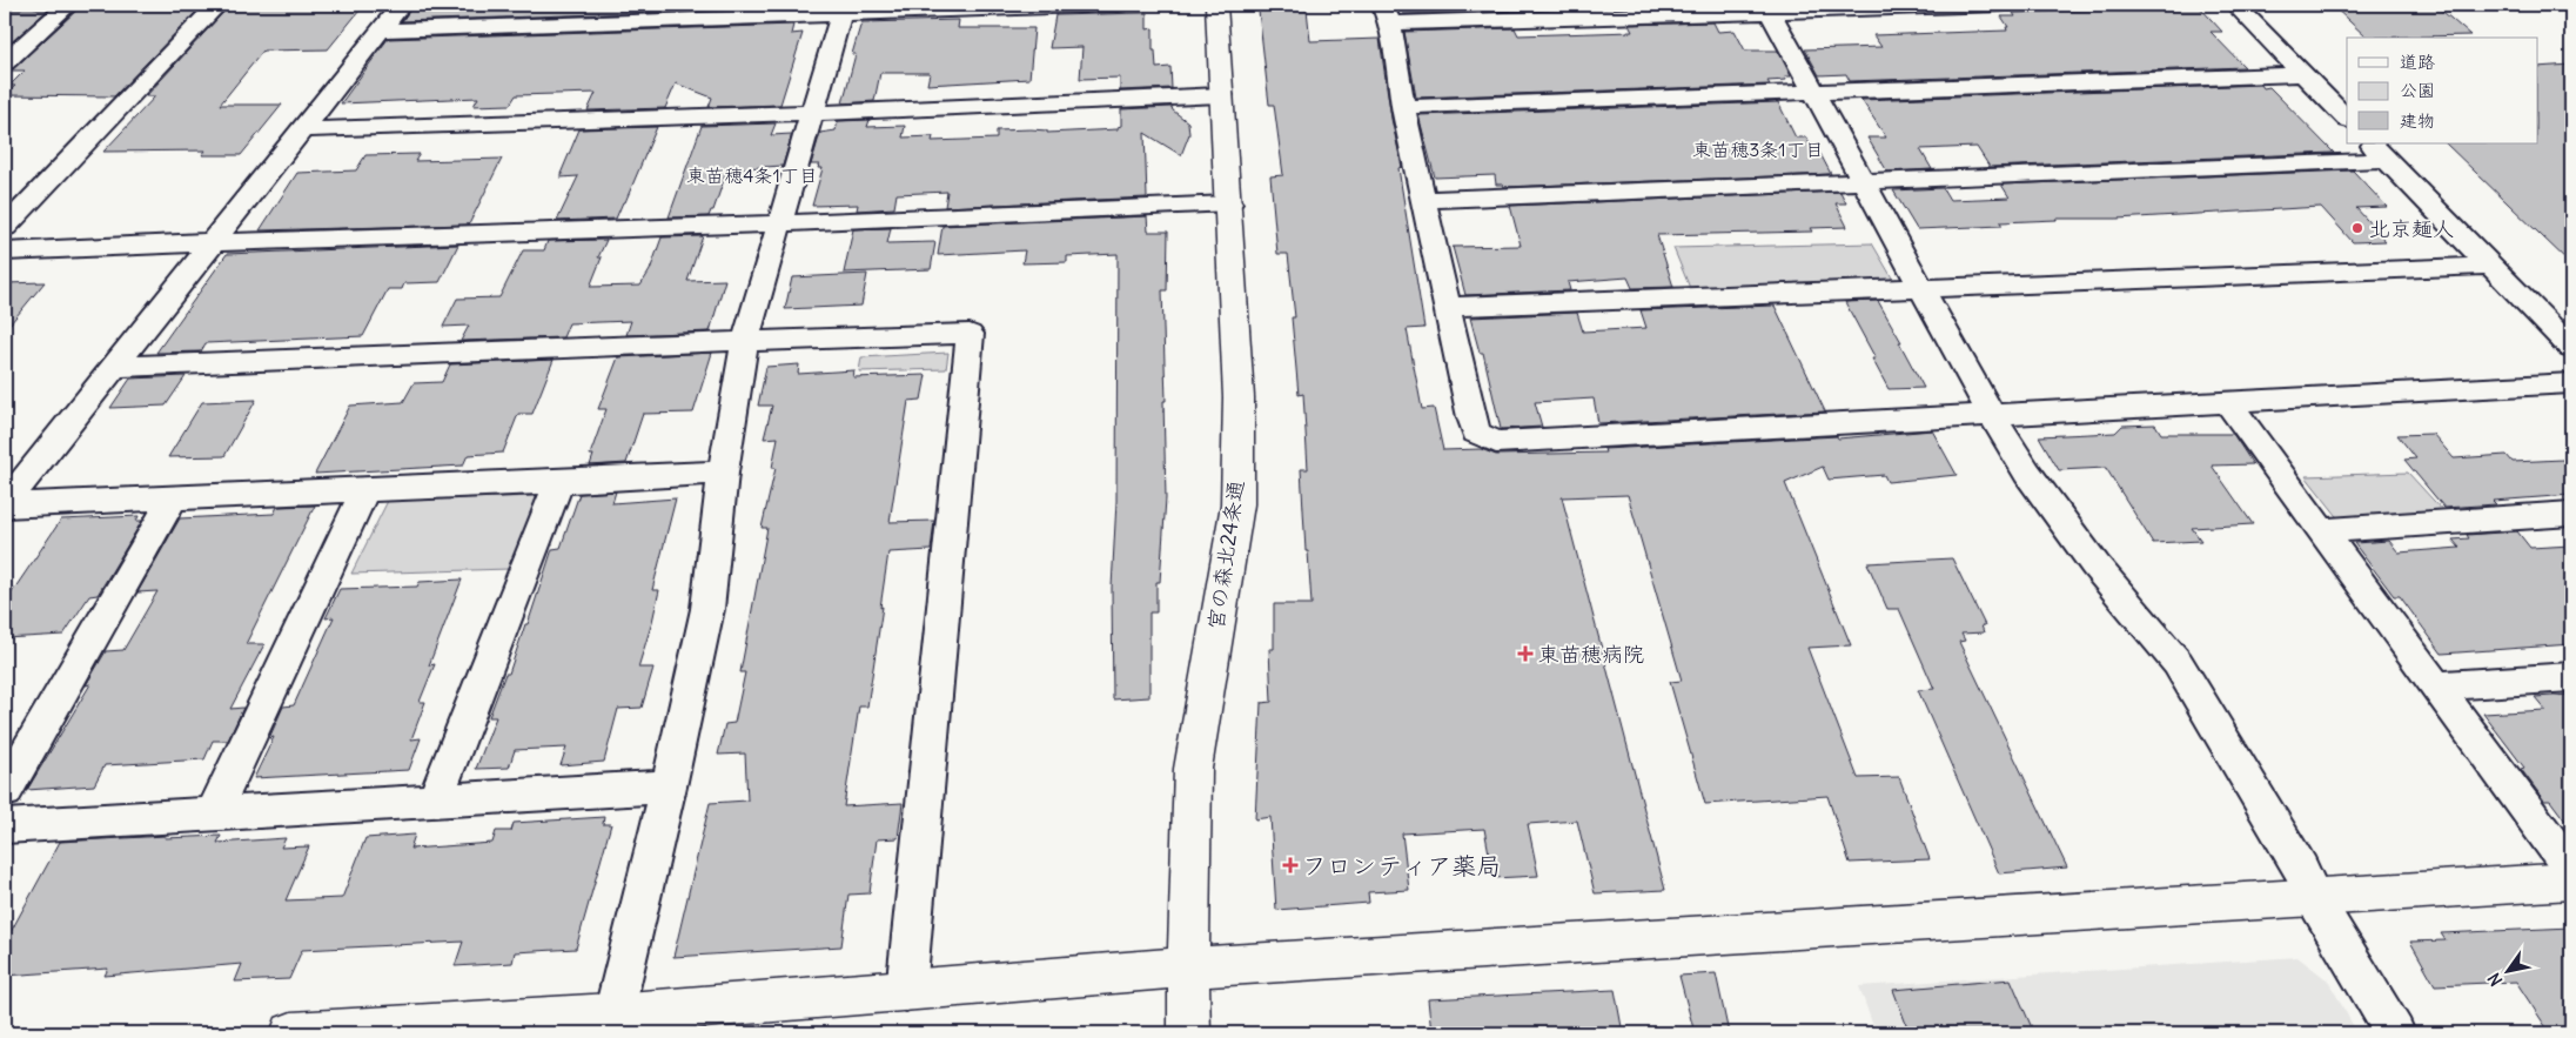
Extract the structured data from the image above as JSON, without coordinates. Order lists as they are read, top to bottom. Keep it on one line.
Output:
{"streets":{"street":["宮の森北24条通"]},"districts":["東苗穂3条1丁目","東苗穂4条1丁目"],"places":{"other":["北京麺人"],"health":["東苗穂病院","フロンティア薬局"]},"legend":["道路","公園","建物"],"north":"bottom left"}
